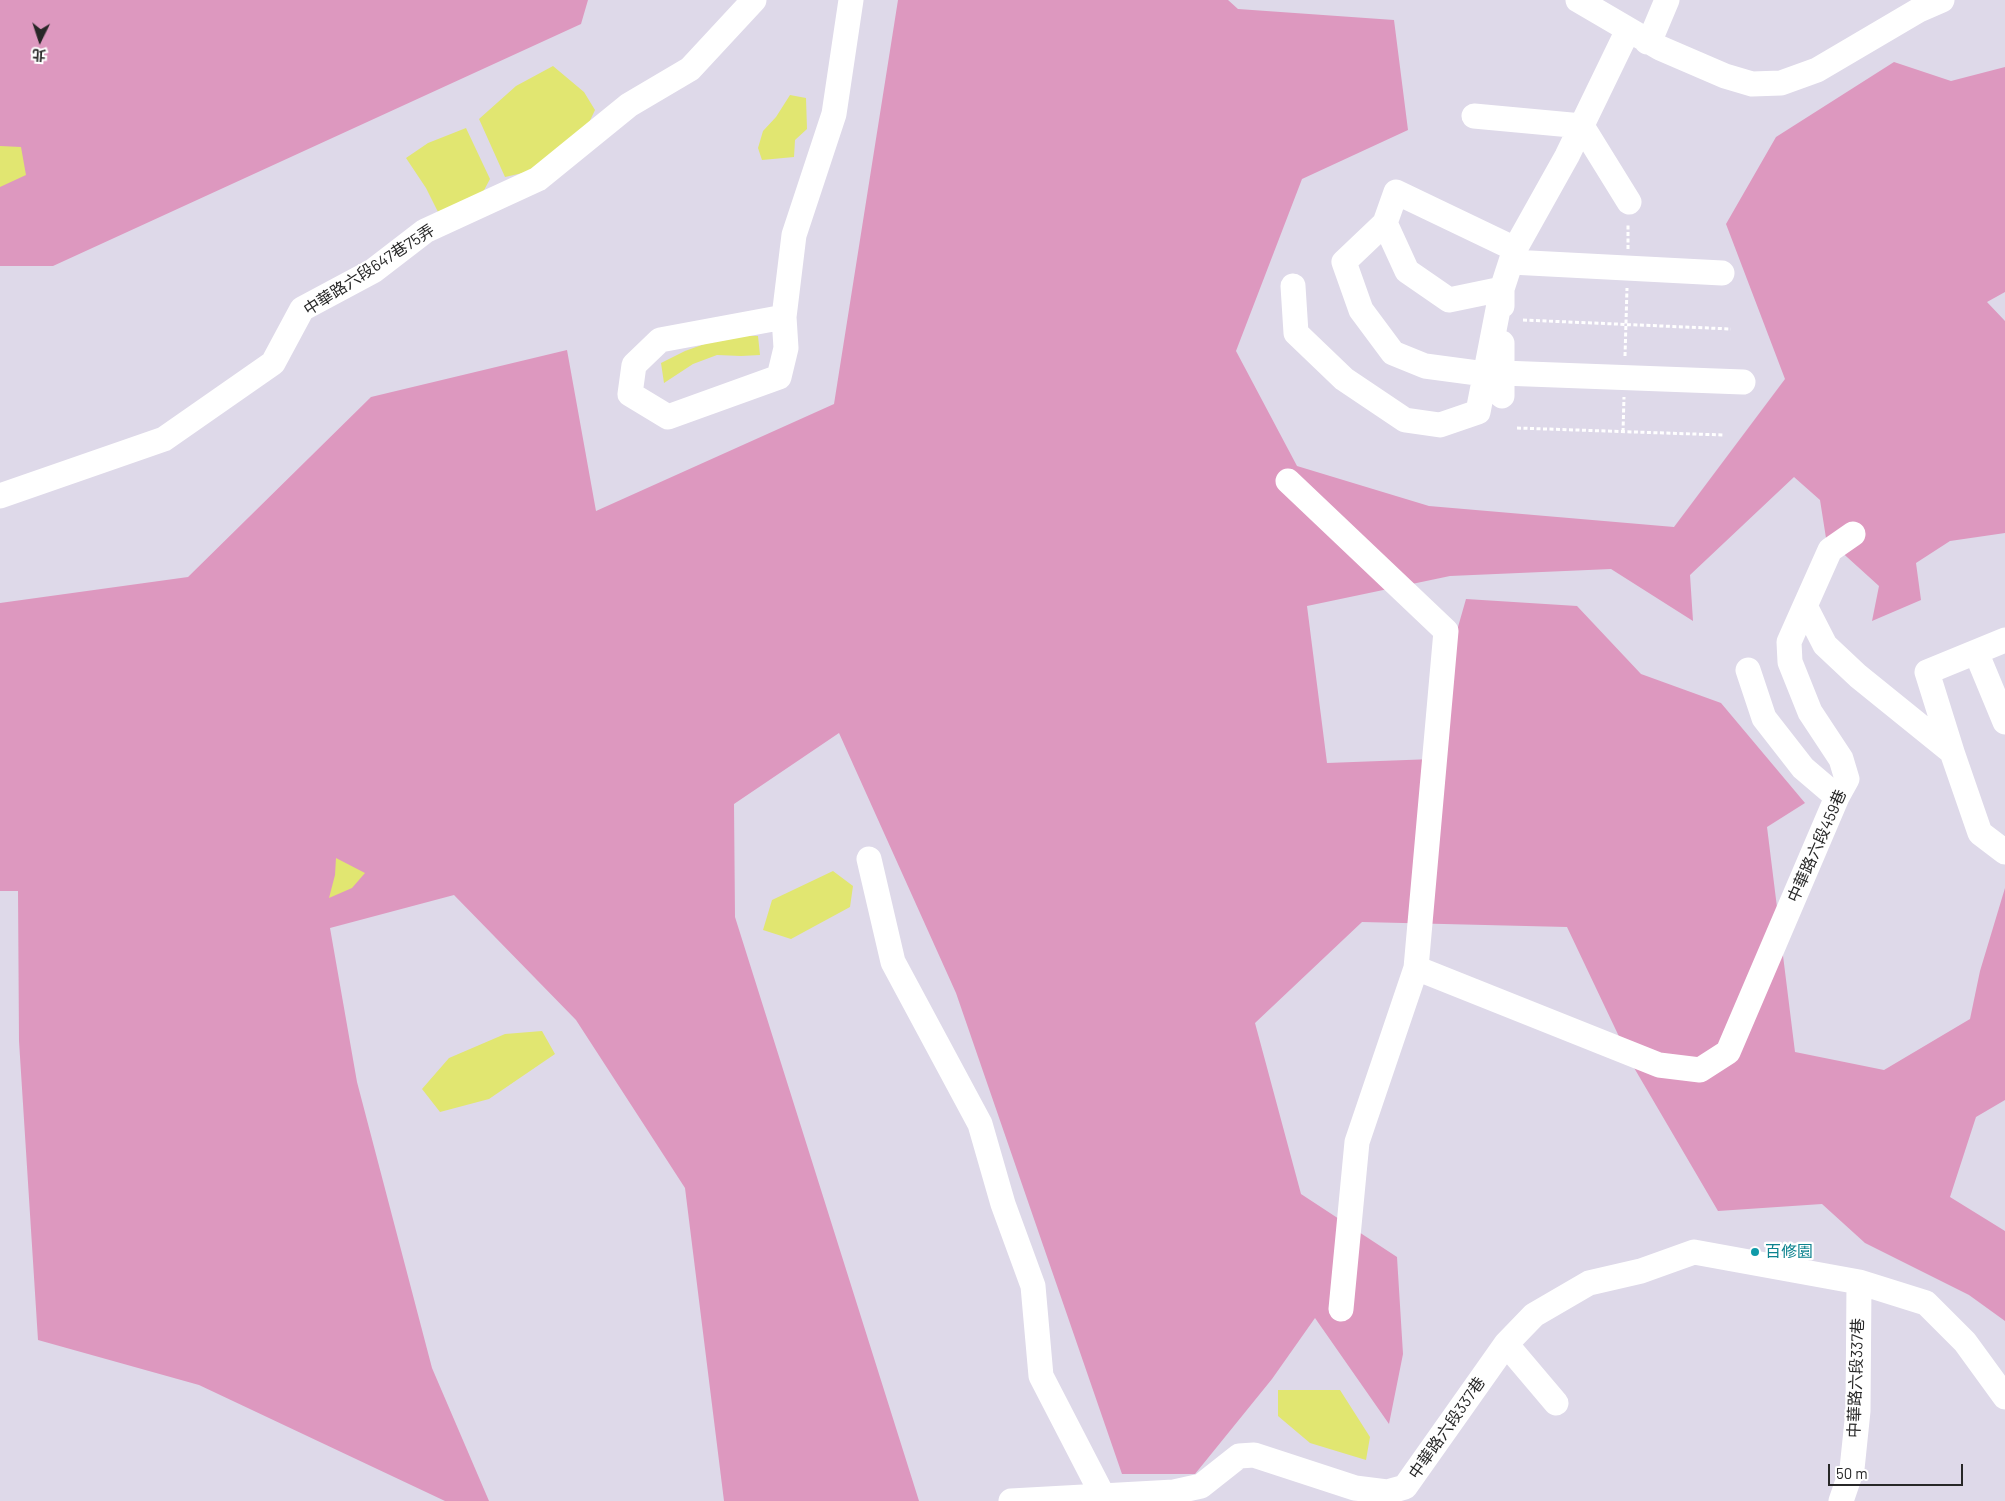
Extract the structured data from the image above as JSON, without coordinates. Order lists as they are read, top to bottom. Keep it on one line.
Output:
{"streets":{"street":["中華路六段647巷75弄","中華路六段459巷","中華路六段337巷"]},"places":["百修園"],"scale_bar":"50 m","north":"bottom"}
